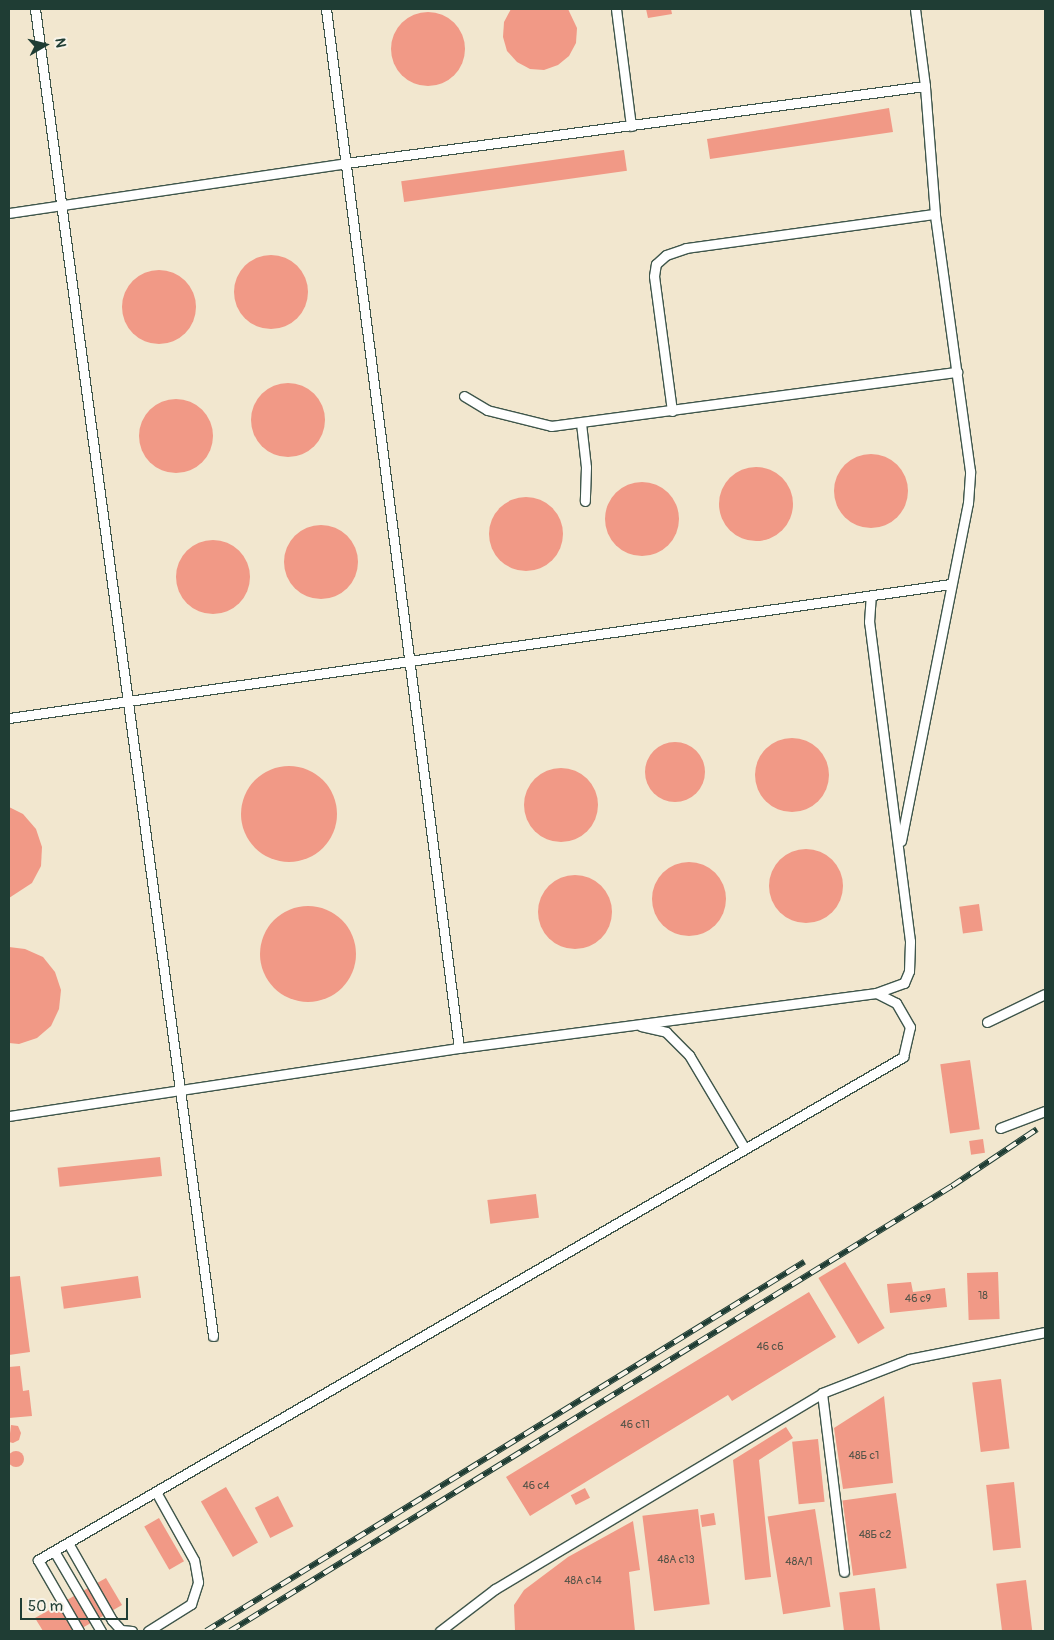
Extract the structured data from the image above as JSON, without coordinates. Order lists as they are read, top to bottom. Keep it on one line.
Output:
{"house_numbers":["18","46 с9","46 с6","46 с11","48Б с1","46 с4","48Б с2","48А с13","48А/1","48А с14"],"scale_bar":"50 m","north":"right"}
